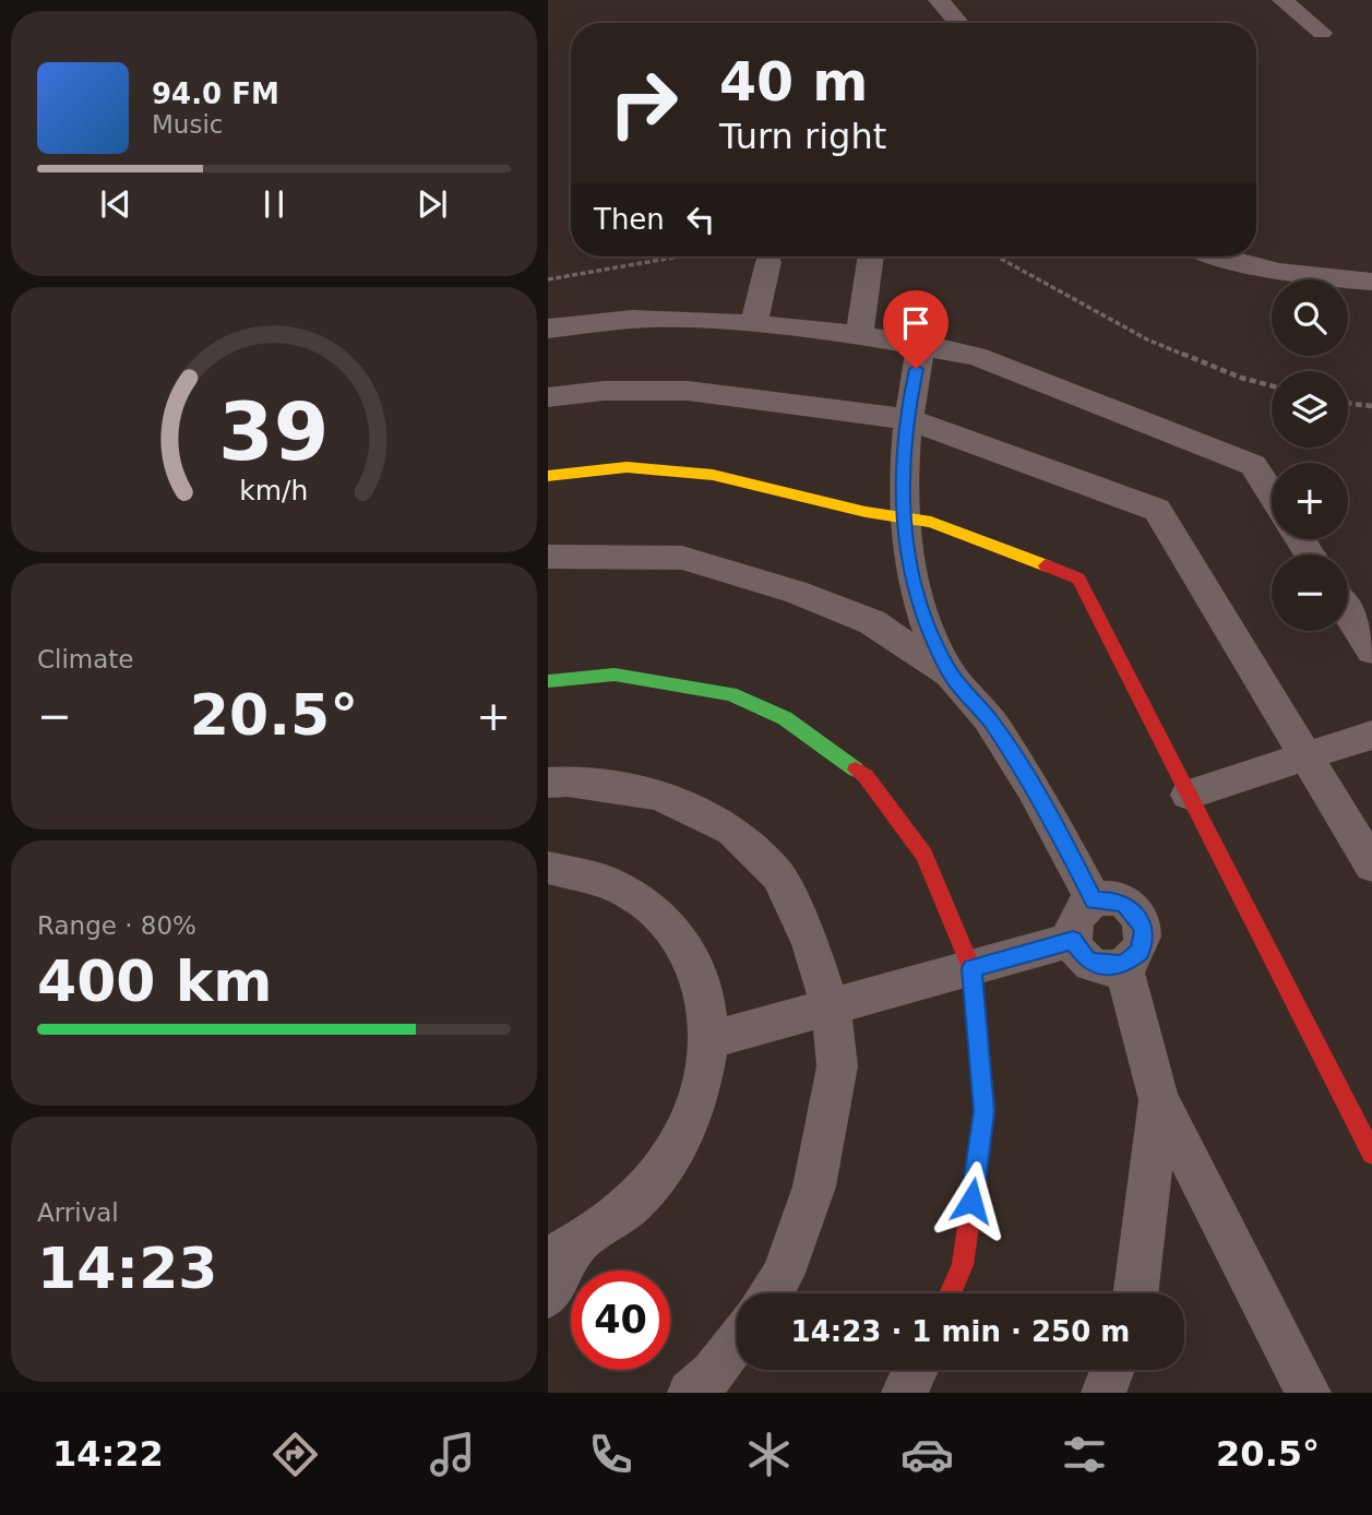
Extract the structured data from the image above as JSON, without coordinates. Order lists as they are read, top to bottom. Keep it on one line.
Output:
{"page":{"turn":["40 m","Turn right"],"song":["94.0 FM","Music"],"then":"Then","map_buttons":["+","−"],"tile":["Climate",["Range · 80%","400 km"],["Arrival","14:23"]],"heat":["−","20.5°","+"],"limit":"40","trip":"14:23 · 1 min · 250 m","tabs":["14:22","20.5°"],"gauge":["39","km/h"]}}
